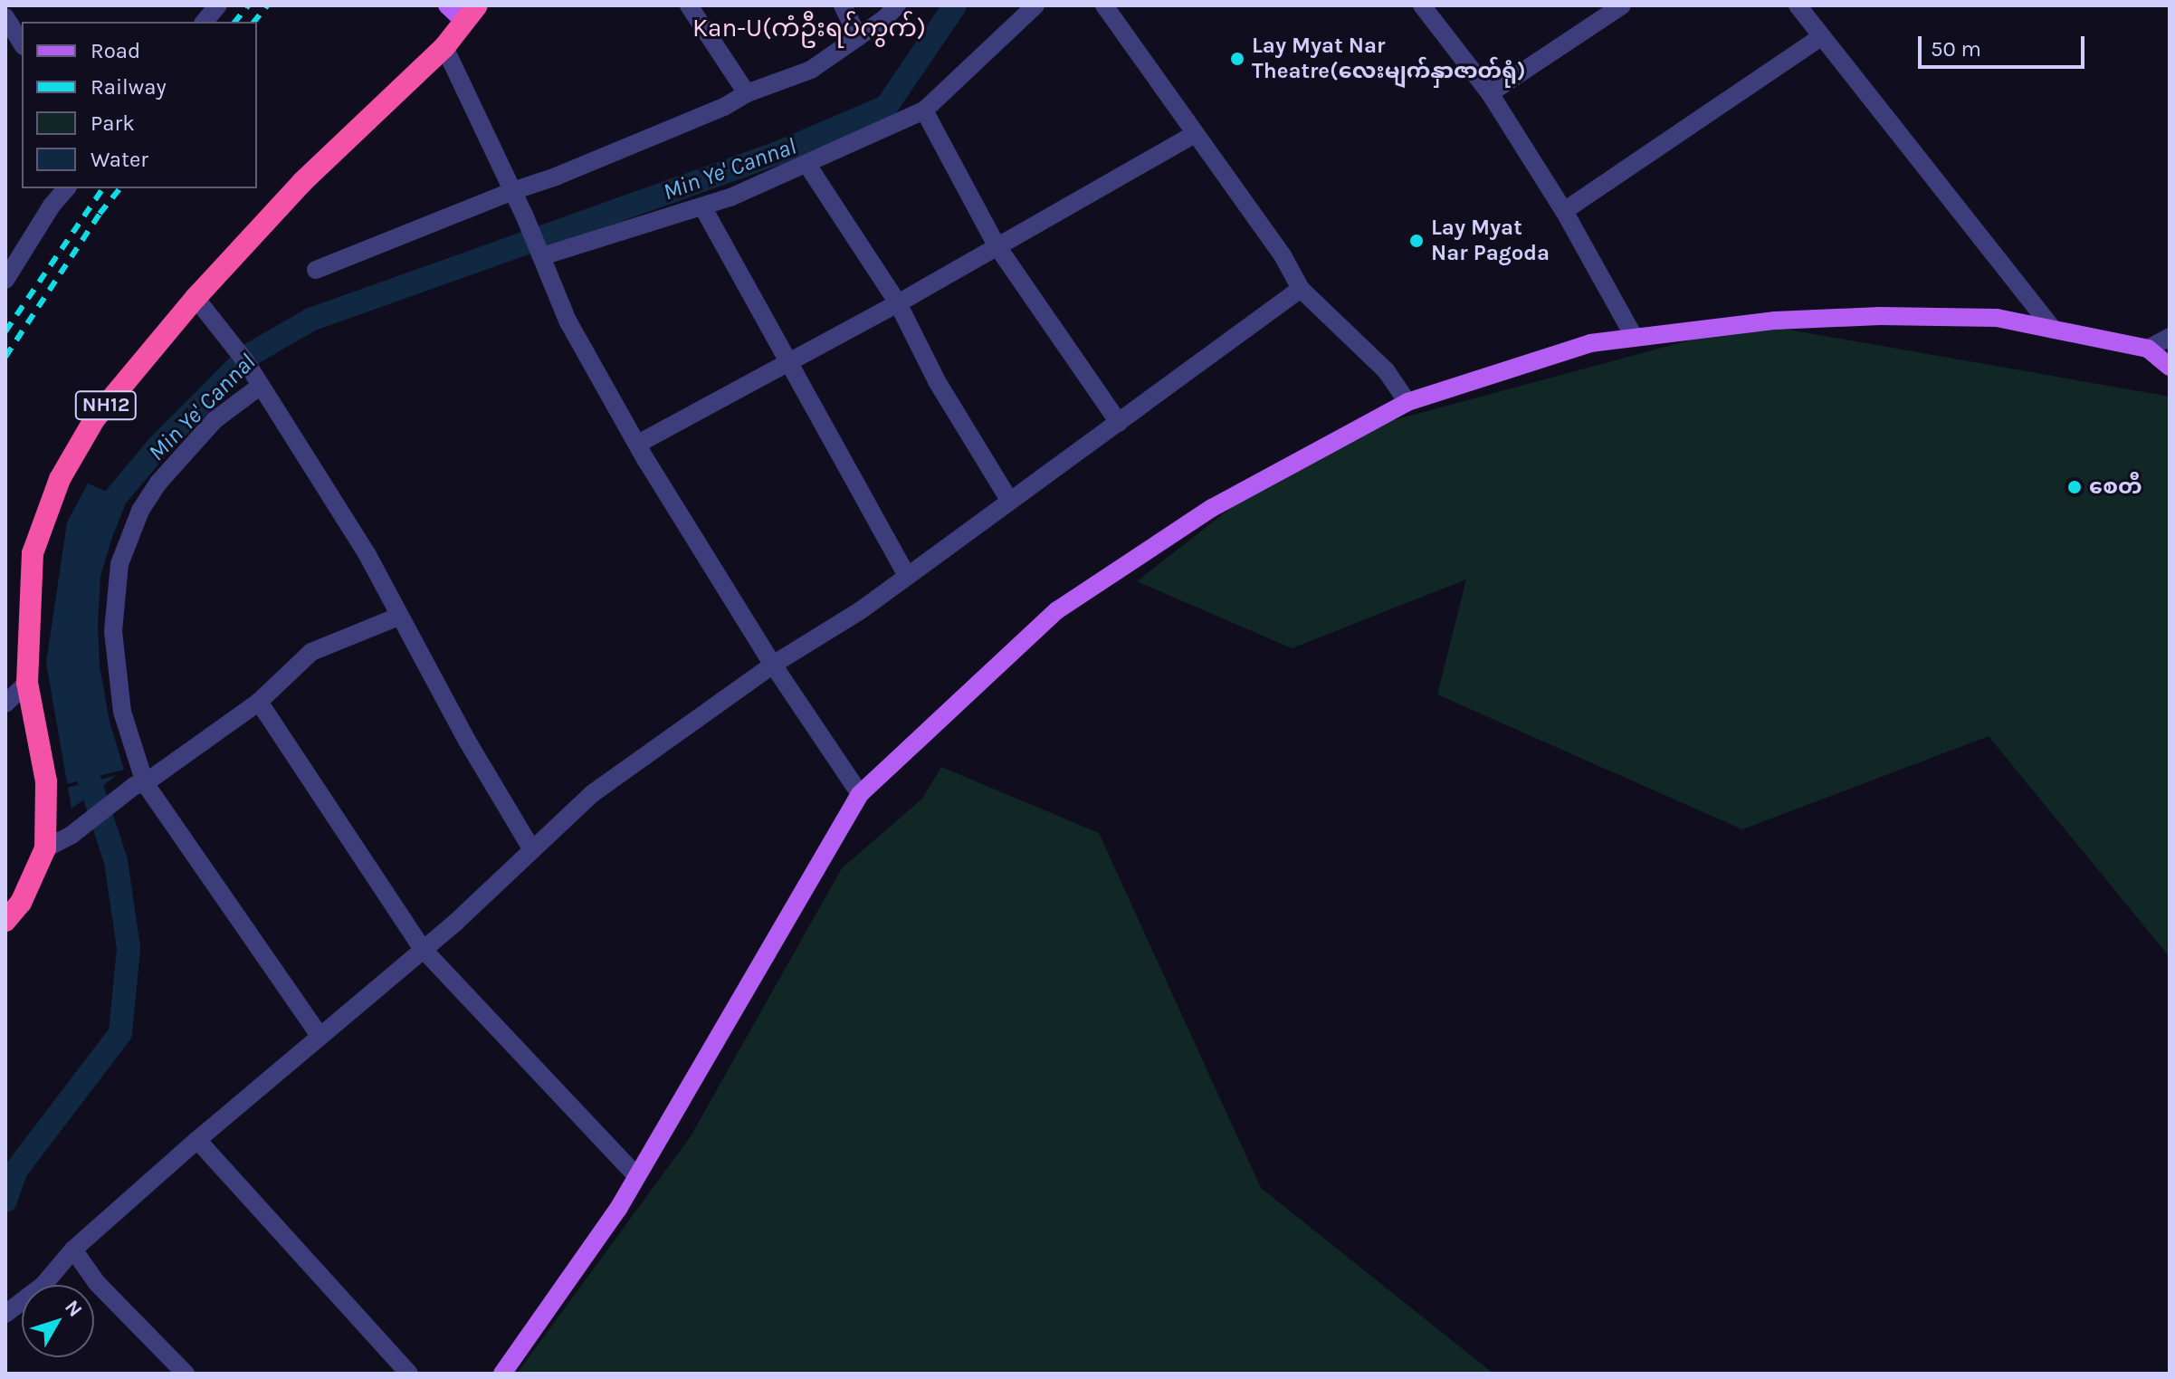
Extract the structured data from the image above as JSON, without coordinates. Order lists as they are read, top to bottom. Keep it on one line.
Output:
{"streets":{"highway":["NH12"]},"districts":["Kan-U(ကံဦးရပ်ကွက်)"],"water":["Min Ye' Cannal"],"places":["Lay Myat Nar Theatre(လေးမျက်နှာဇာတ်ရုံ)","Lay Myat Nar Pagoda","စေတီ"],"legend":["Road","Railway","Park","Water"],"scale_bar":"50 m","north":"top right"}
